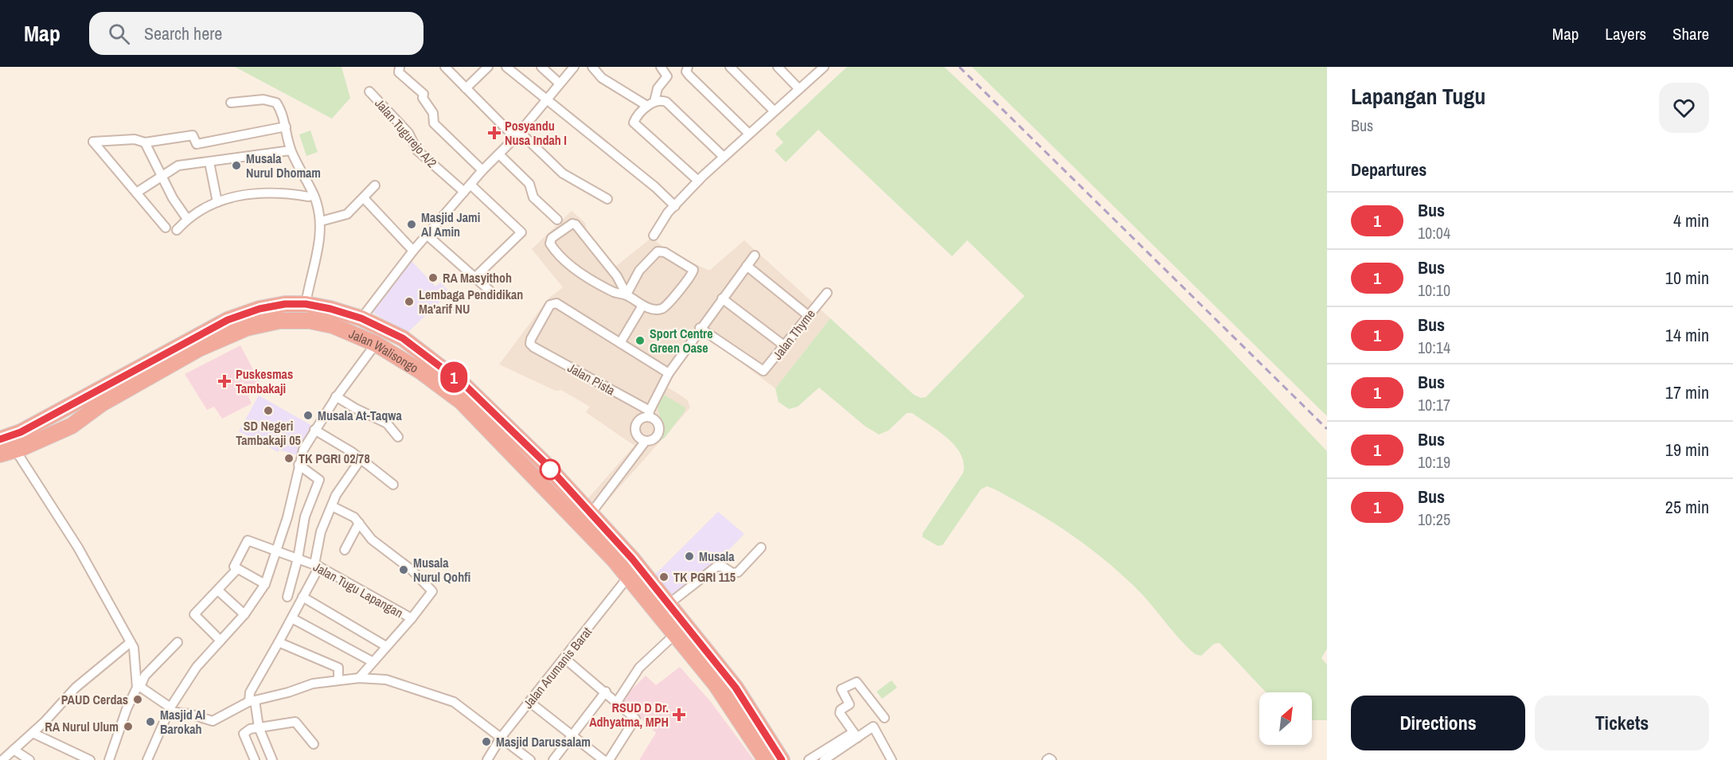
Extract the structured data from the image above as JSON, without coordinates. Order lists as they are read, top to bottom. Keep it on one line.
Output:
{"streets":{"highway":["Jalan Walisongo"],"street":["Jalan Tugurejo A/2","Jalan Thyme","Jalan Pista","Jalan Tugu Lapangan","Jalan Arumanis Barat"]},"crossings":[["Jalan Walisongo","Jalan Arumanis Barat"]],"places":{"health":["Posyandu Nusa Indah I","Puskesmas Tambakaji","RSUD D Dr. Adhyatma, MPH"],"other":["Musala Nurul Dhomam","Masjid Jami Al Amin","RA Masyithoh","Lembaga Pendidikan Ma'arif NU","Sport Centre Green Oase","SD Negeri Tambakaji 05","Musala At-Taqwa","TK PGRI 02/78","Musala","Musala Nurul Qohfi","TK PGRI 115","PAUD Cerdas","Masjid Al Barokah","RA Nurul Ulum","Masjid Darussalam"]},"lines":["bus line 1"],"north":"top right","page":{"header":"Map","search":"Search here","nav":["Map","Layers","Share"],"on_map":"1","heading":[["Lapangan Tugu","Bus"],"Departures"],"list":[{"mark":"1","name":"Bus","note":"10:04","value":"4 min"},{"mark":"1","name":"Bus","note":"10:10","value":"10 min"},{"mark":"1","name":"Bus","note":"10:14","value":"14 min"},{"mark":"1","name":"Bus","note":"10:17","value":"17 min"},{"mark":"1","name":"Bus","note":"10:19","value":"19 min"},{"mark":"1","name":"Bus","note":"10:25","value":"25 min"}],"buttons":["Directions","Tickets"]}}
